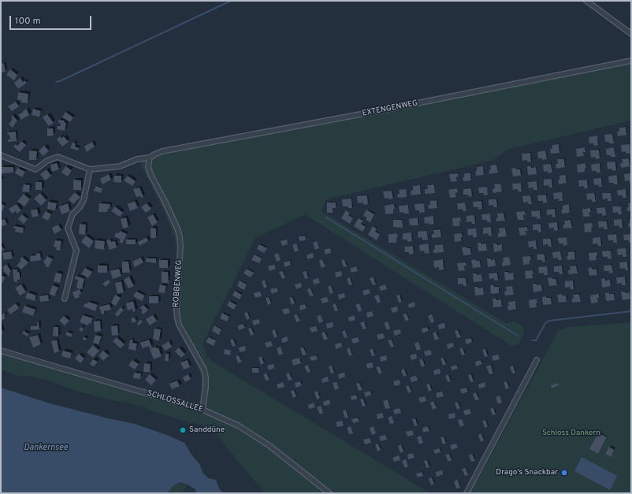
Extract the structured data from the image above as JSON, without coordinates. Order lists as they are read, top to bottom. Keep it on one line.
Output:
{"streets":{"street":["EXTENGENWEG","ROBBENWEG","SCHLOSSALLEE"]},"crossings":[["EXTENGENWEG","ROBBENWEG"],["ROBBENWEG","SCHLOSSALLEE"]],"water":["Dankernsee"],"parks":["Schloss Dankern"],"places":["Sanddüne","Drago's Snackbar"],"scale_bar":"100 m"}
